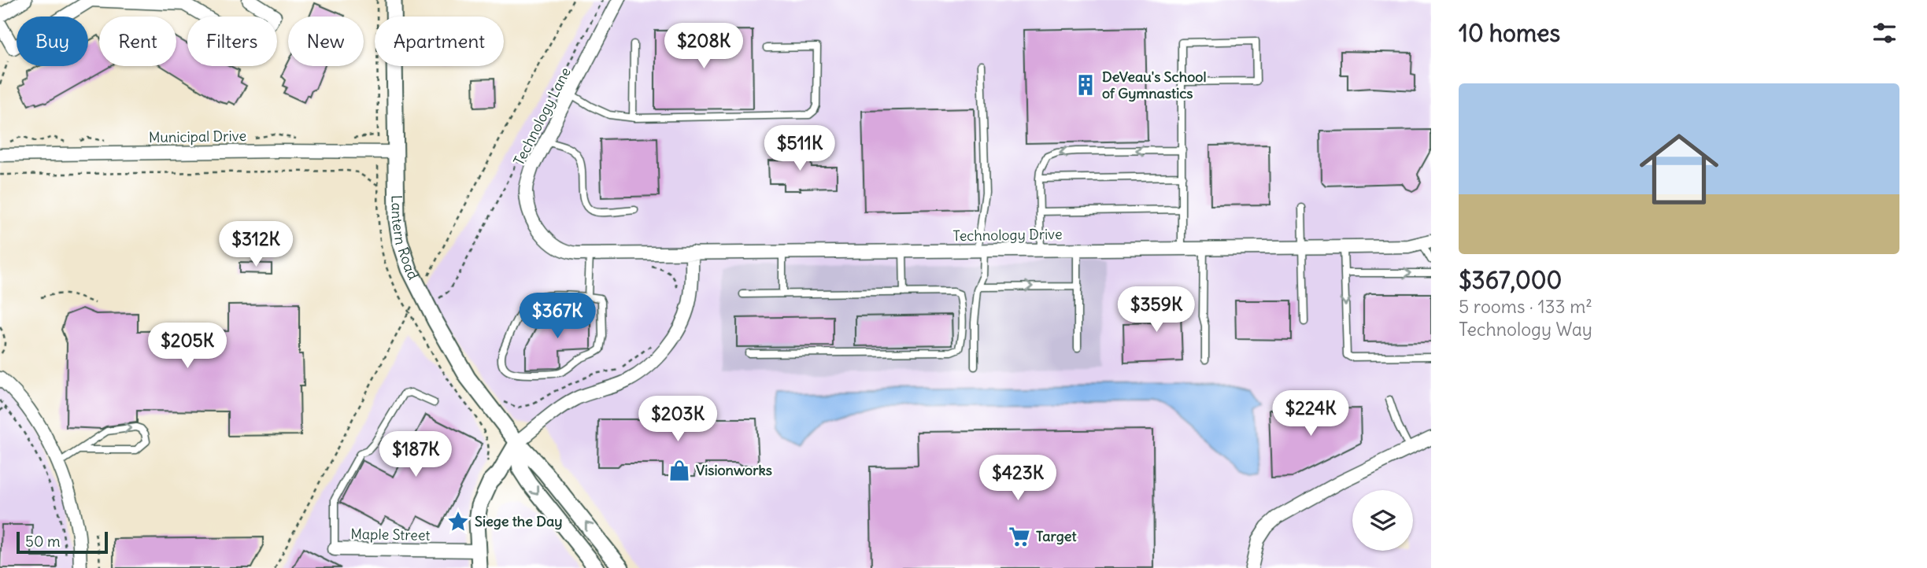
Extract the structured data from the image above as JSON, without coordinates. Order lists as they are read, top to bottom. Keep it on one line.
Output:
{"streets":{"street":["Technology Lane","Municipal Drive","Technology Drive","Lantern Road","Maple Street"]},"crossings":[["Technology Lane","Technology Drive"],["Municipal Drive","Lantern Road"]],"places":{"building":["DeVeau's School of Gymnastics"],"shop":["Visionworks"],"place":["Siege the Day"],"supermarket":["Target"]},"scale_bar":"50 m","page":{"heading":"10 homes","chip":["Buy","Rent","Filters","New","Apartment"],"price":["$208K","$511K","$312K","$359K","$367K","$205K","$224K","$203K","$187K","$423K"],"list":[{"name":"$367,000","note":"5 rooms · 133 m² · Technology Way"}],"scale":"50 m"}}
